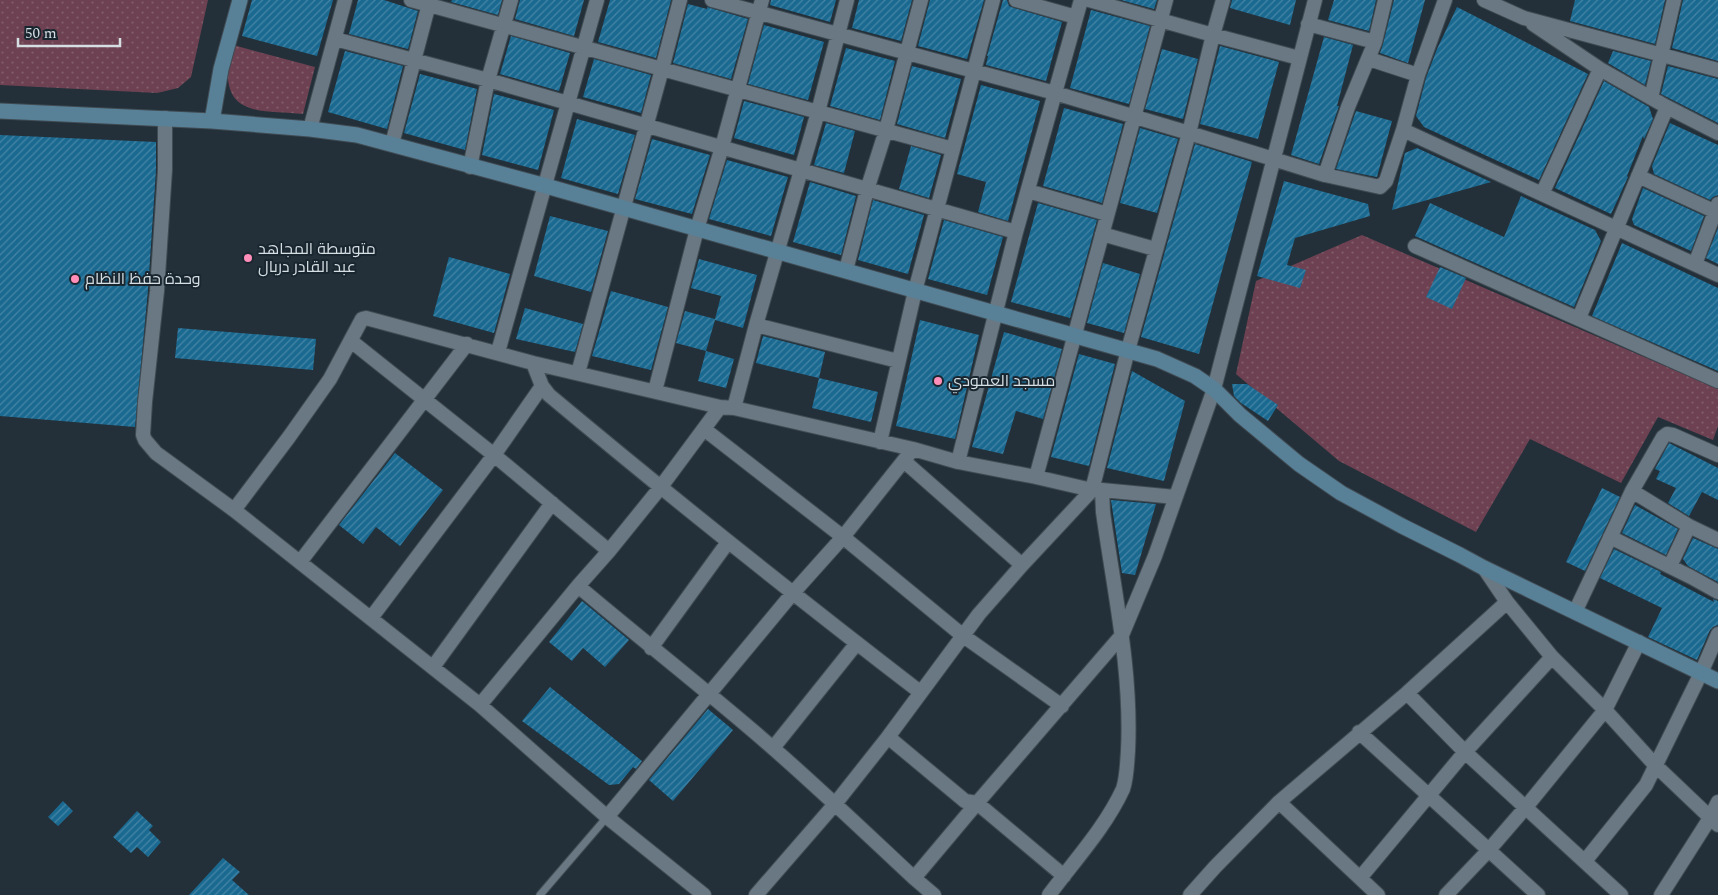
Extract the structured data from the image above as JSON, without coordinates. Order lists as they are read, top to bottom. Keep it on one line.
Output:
{"places":["متوسطة المجاهد عبد القادر دربال","وحدة حفظ النظام","مسجد العمودي"],"scale_bar":"50 m"}
